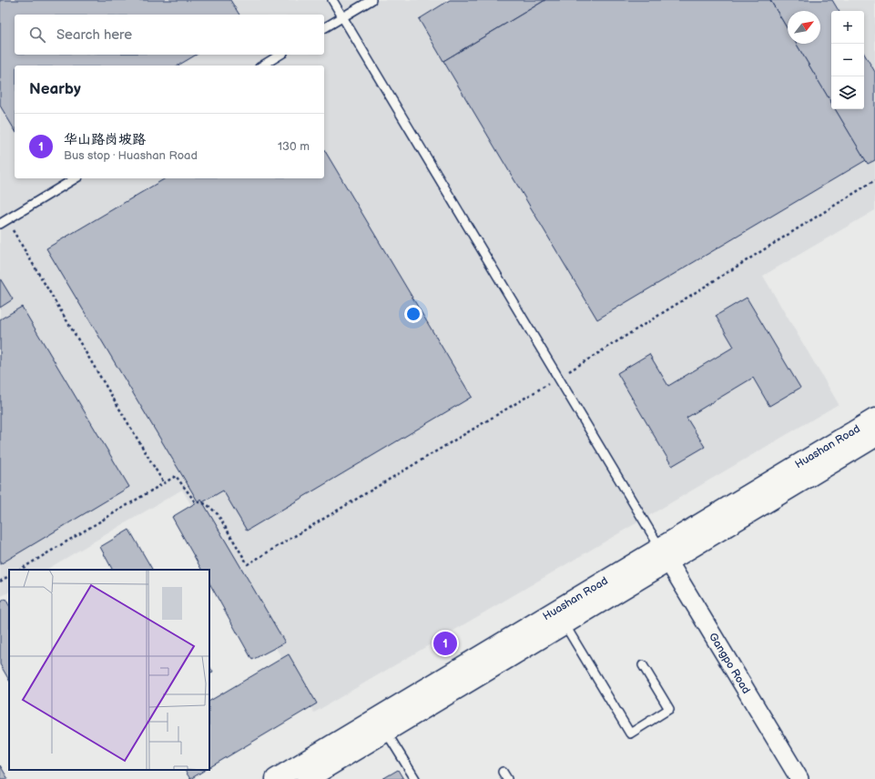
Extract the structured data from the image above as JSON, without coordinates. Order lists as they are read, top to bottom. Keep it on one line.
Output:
{"streets":{"street":["Huashan Road","Gangpo Road"]},"crossings":[["Huashan Road","Gangpo Road"]],"north":"top right","page":{"map_buttons":["+","−"],"search":"Search here","heading":"Nearby","list":[{"mark":"1","name":"华山路岗坡路","note":"Bus stop · Huashan Road","value":"130 m"}],"pins":"1"}}
